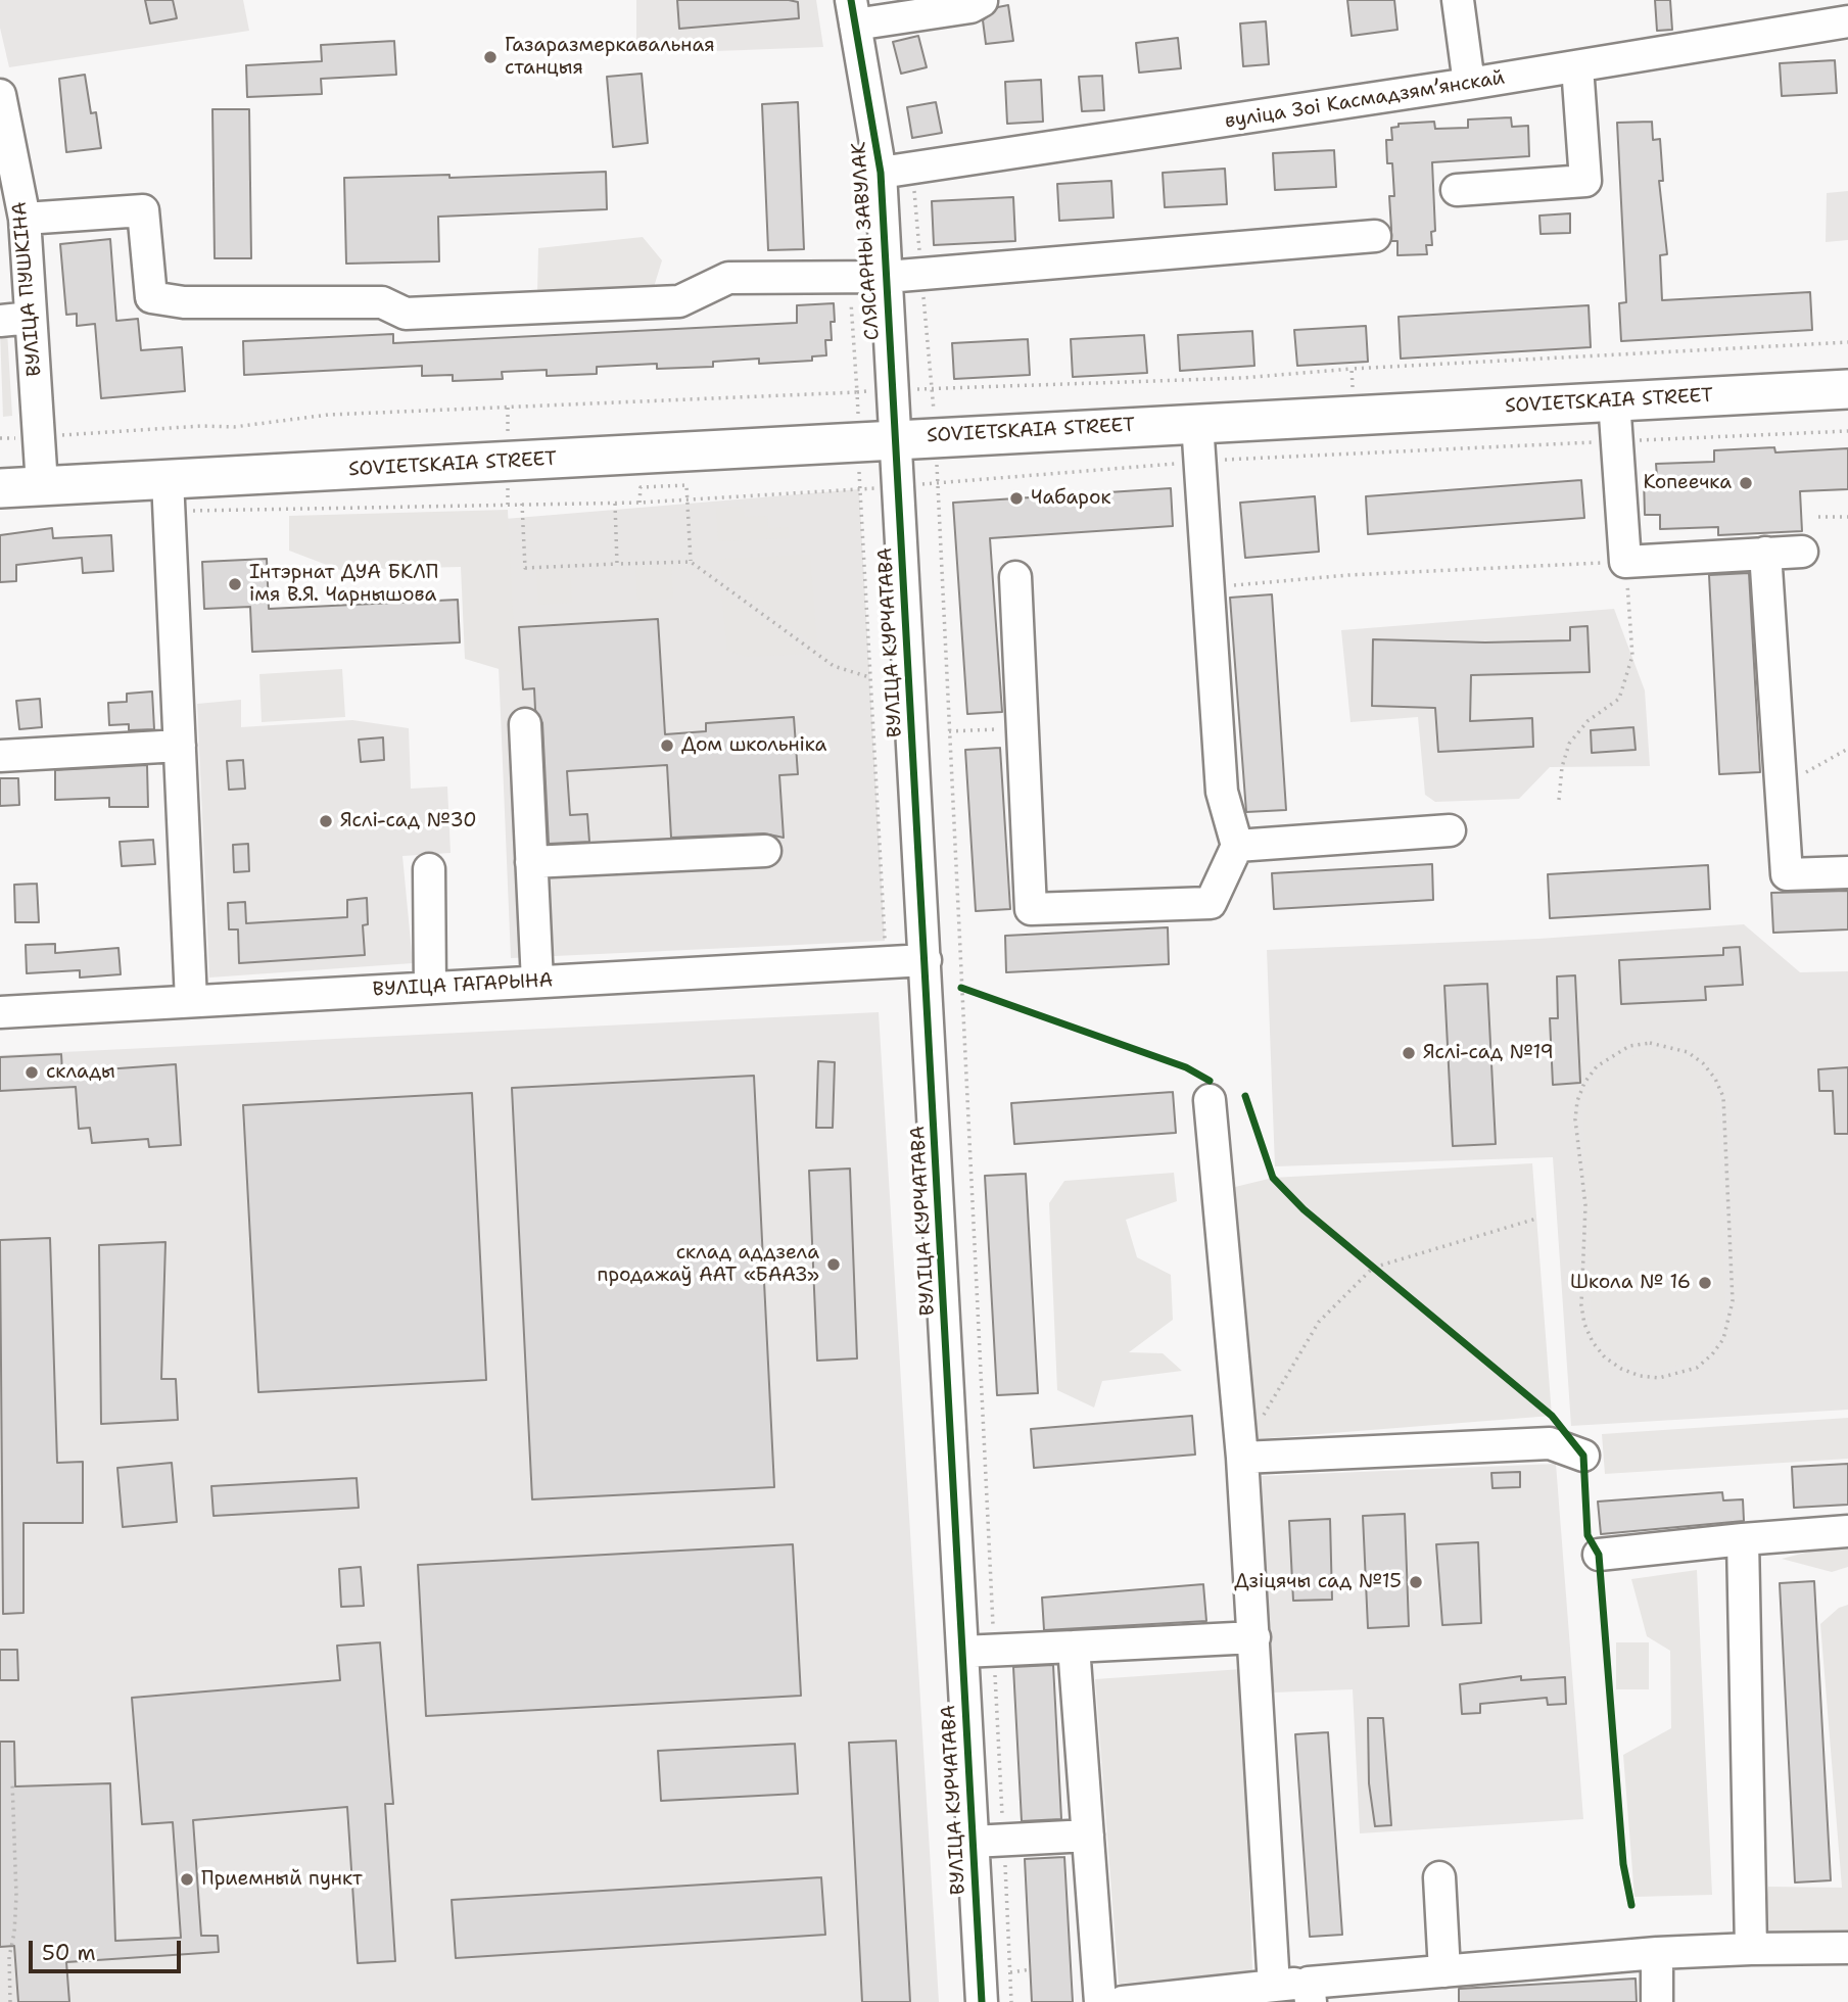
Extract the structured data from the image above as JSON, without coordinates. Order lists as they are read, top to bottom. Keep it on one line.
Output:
{"streets":{"main road":["SOVIETSKAIA STREET"],"street":["вуліца Зоі Касмадзямʼянскай","СЛЯСАРНЫ ЗАВУЛАК","ВУЛІЦА ПУШКІНА","ВУЛІЦА КУРЧАТАВА","ВУЛІЦА ГАГАРЫНА"]},"crossings":[["вуліца Зоі Касмадзямʼянскай","СЛЯСАРНЫ ЗАВУЛАК"],["СЛЯСАРНЫ ЗАВУЛАК","SOVIETSKAIA STREET"],["СЛЯСАРНЫ ЗАВУЛАК","ВУЛІЦА КУРЧАТАВА"],["ВУЛІЦА ПУШКІНА","SOVIETSKAIA STREET"],["SOVIETSKAIA STREET","ВУЛІЦА КУРЧАТАВА"],["ВУЛІЦА КУРЧАТАВА","ВУЛІЦА ГАГАРЫНА"]],"places":["Газаразмеркавальная станцыя","Копеечка","Чабарок","Інтэрнат ДУА БКЛП імя В.Я. Чарнышова","Дом школьніка","Яслі-сад №30","Яслі-сад №19","склады","склад аддзела продажаў ААТ «БААЗ»","Школа № 16","Дзіцячы сад №15","Приемный пункт"],"scale_bar":"50 m"}
